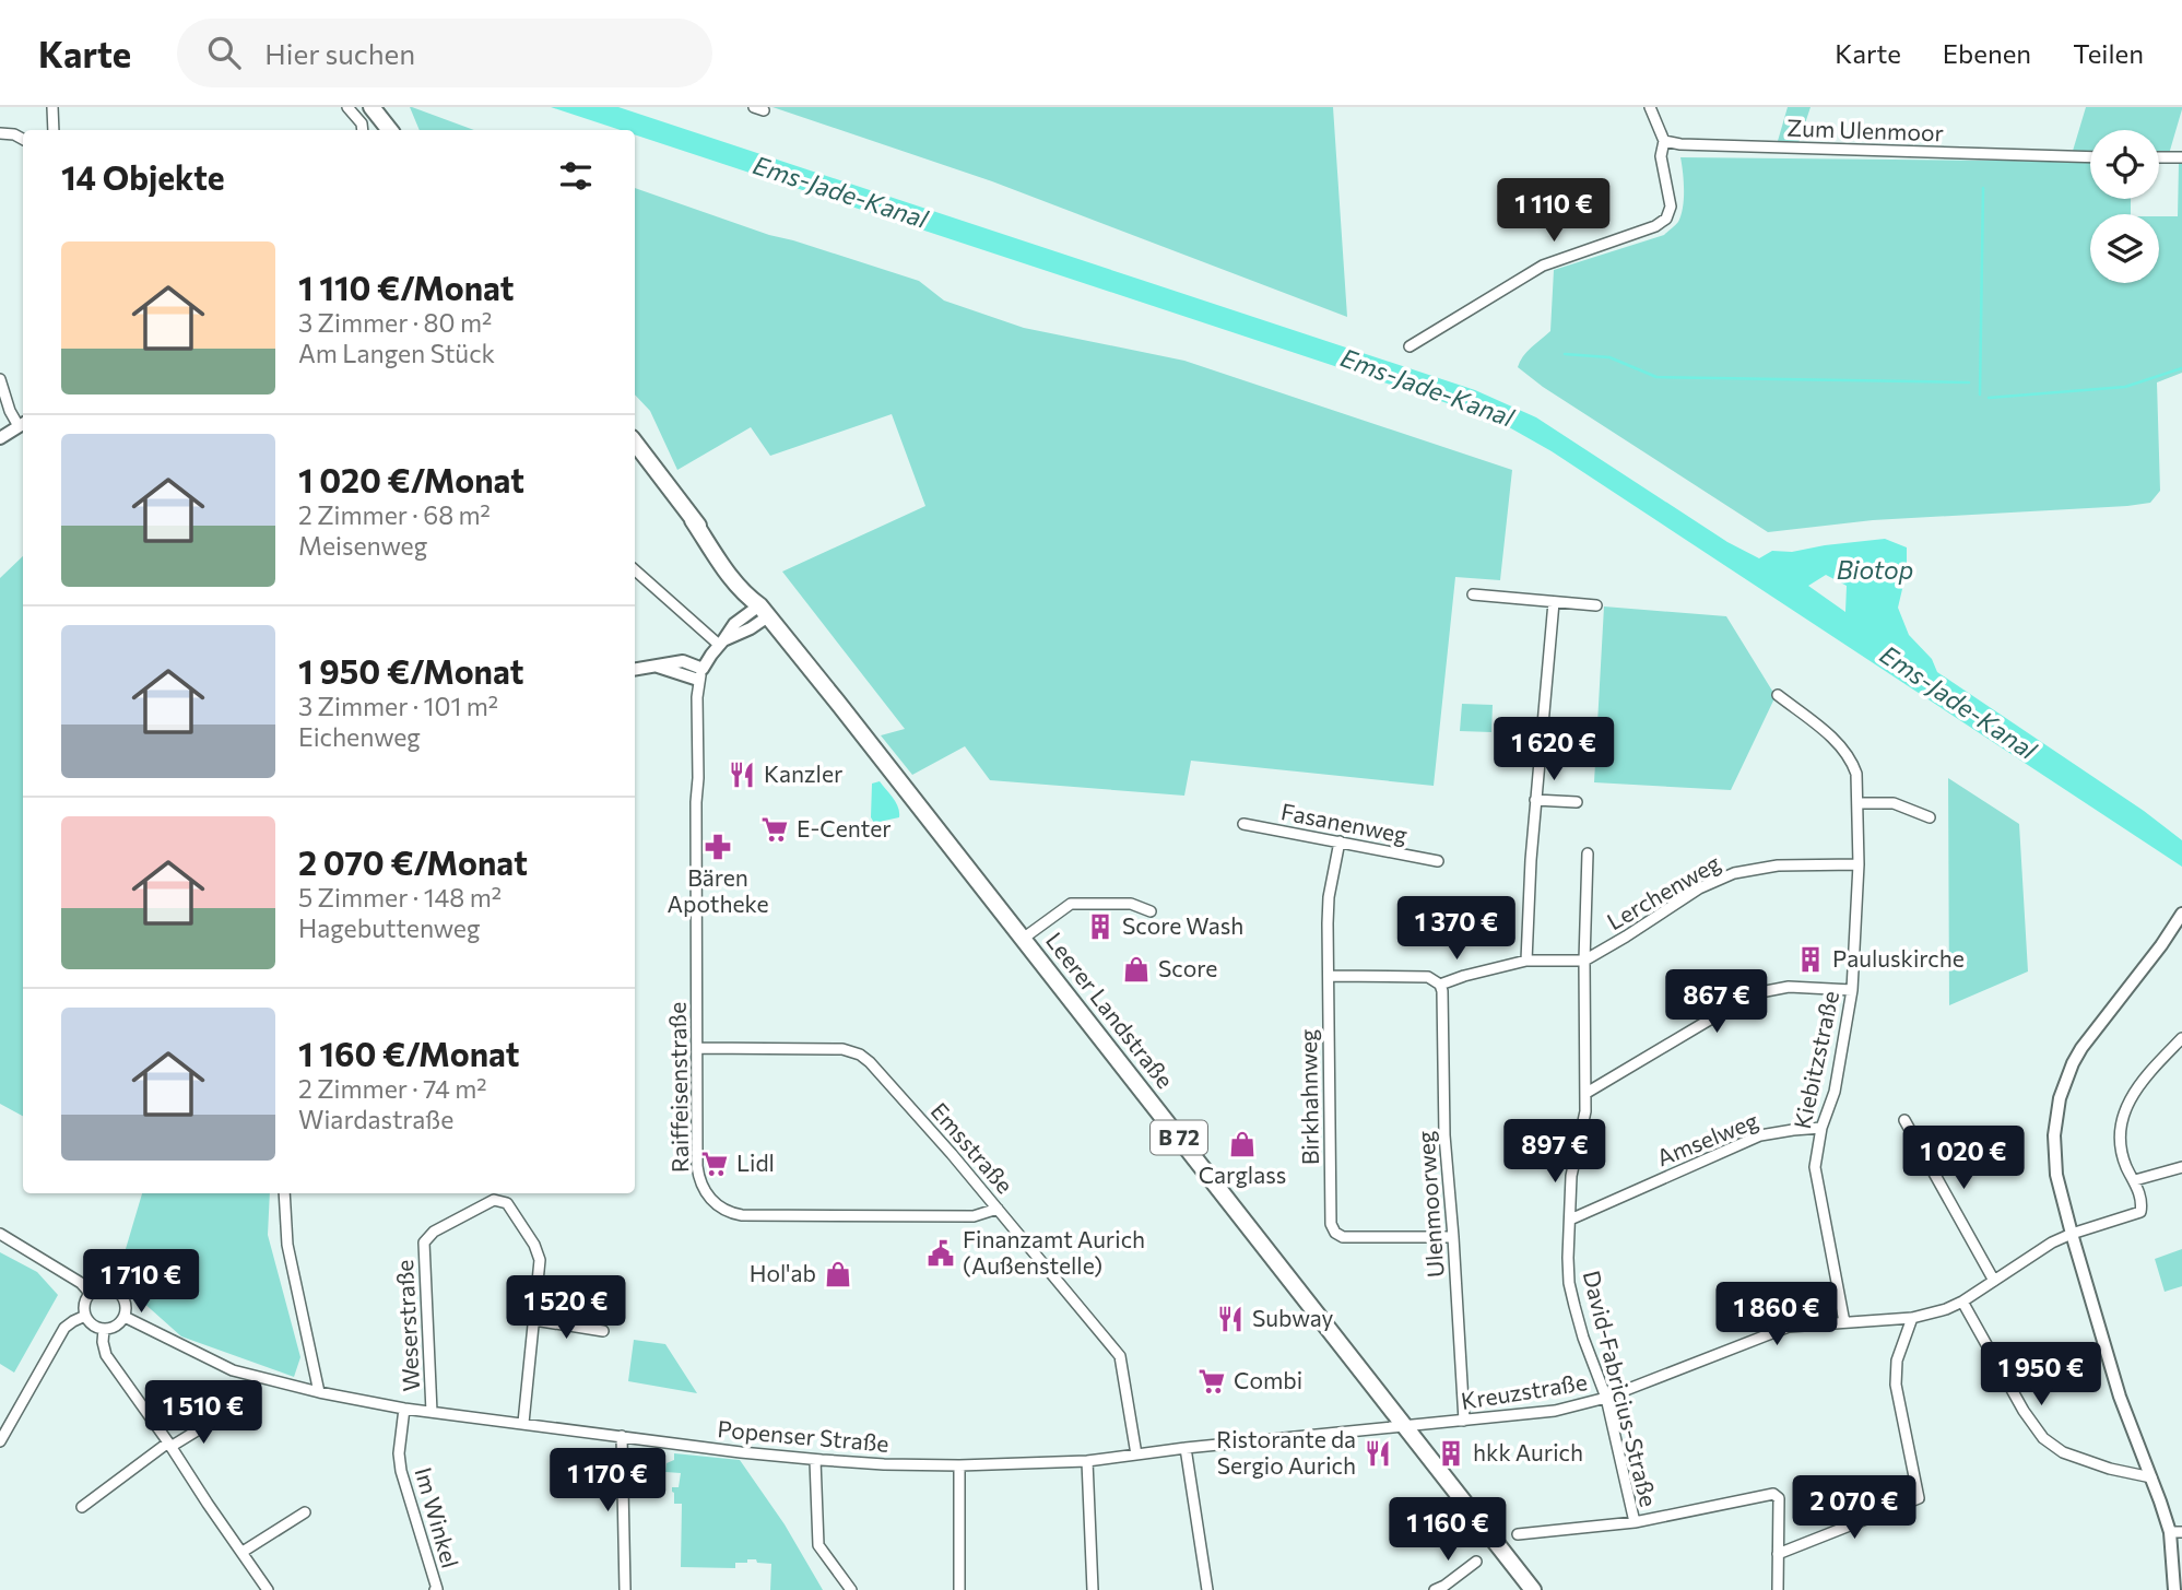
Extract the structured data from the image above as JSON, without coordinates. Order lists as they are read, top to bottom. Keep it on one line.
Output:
{"streets":{"main road":["Leerer Landstraße","B 72"],"street":["Zum Ulenmoor","Fasanenweg","Lerchenweg","Kiebitzstraße","Raiffeisenstraße","Birkhahnweg","Amselweg","Emsstraße","Ulenmoorweg","Weserstraße","David-Fabricius-Straße","Kreuzstraße","Popenser Straße","Im Winkel"]},"crossings":[["Fasanenweg","Birkhahnweg"],["Lerchenweg","Kiebitzstraße"],["Lerchenweg","David-Fabricius-Straße"],["Leerer Landstraße","Kreuzstraße"],["Leerer Landstraße","Popenser Straße"],["Kiebitzstraße","Amselweg"],["Kiebitzstraße","Kreuzstraße"],["Raiffeisenstraße","Emsstraße"],["Birkhahnweg","Ulenmoorweg"],["Amselweg","David-Fabricius-Straße"],["Emsstraße","Popenser Straße"],["Ulenmoorweg","Kreuzstraße"],["Weserstraße","Popenser Straße"],["David-Fabricius-Straße","Kreuzstraße"],["Kreuzstraße","Popenser Straße"],["Popenser Straße","Im Winkel"]],"water":["Ems-Jade-Kanal","Biotop"],"places":{"restaurant":["Kanzler","Subway","Ristorante da Sergio Aurich"],"supermarket":["E-Center","Lidl","Combi"],"pharmacy":["Bären Apotheke"],"building":["Score Wash","Pauluskirche","hkk Aurich"],"shop":["Score","Carglass","Hol'ab"],"public building":["Finanzamt Aurich (Außenstelle)"]},"page":{"header":"Karte","search":"Hier suchen","nav":["Karte","Ebenen","Teilen"],"heading":"14 Objekte","price":["1 110 €","1 620 €","1 370 €","867 €","897 €","1 020 €","1 710 €","1 520 €","1 860 €","1 950 €","1 510 €","1 170 €","2 070 €","1 160 €"],"list":[{"name":"1 110 €/Monat","note":"3 Zimmer · 80 m² · Am Langen Stück"},{"name":"1 020 €/Monat","note":"2 Zimmer · 68 m² · Meisenweg"},{"name":"1 950 €/Monat","note":"3 Zimmer · 101 m² · Eichenweg"},{"name":"2 070 €/Monat","note":"5 Zimmer · 148 m² · Hagebuttenweg"},{"name":"1 160 €/Monat","note":"2 Zimmer · 74 m² · Wiardastraße"}]}}
